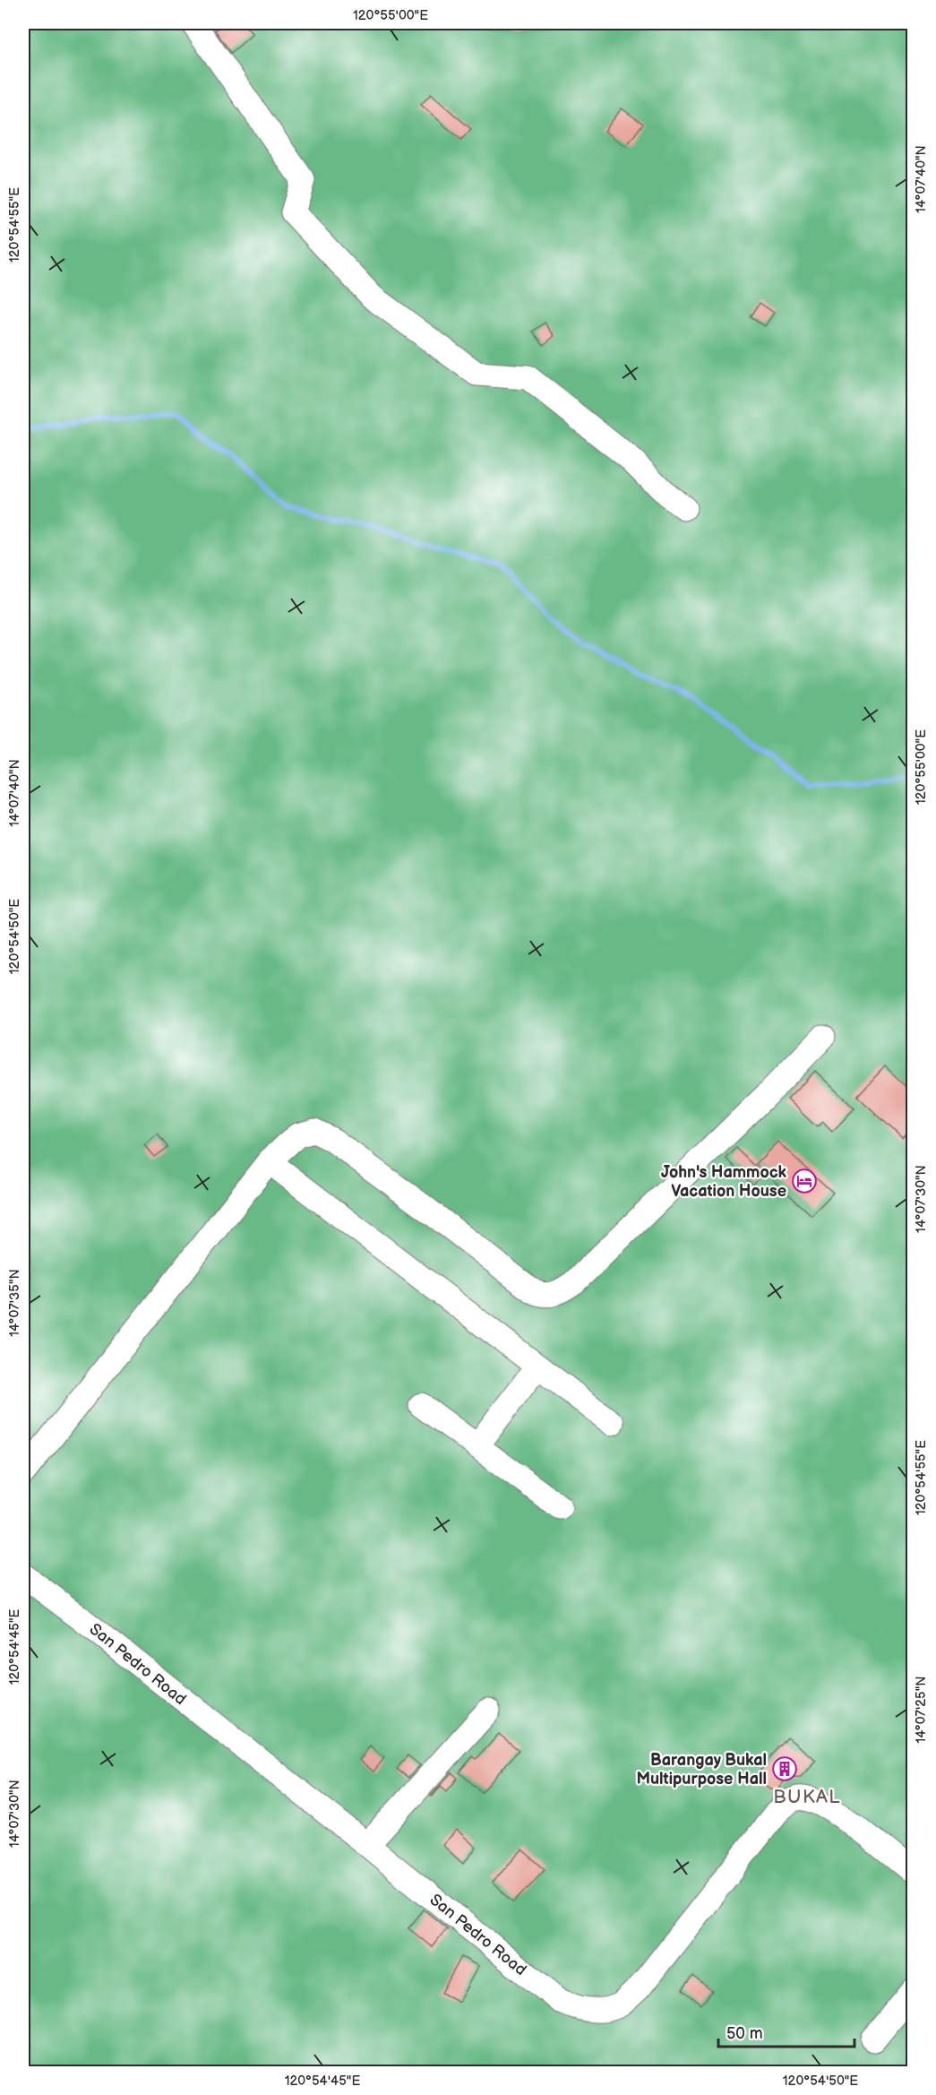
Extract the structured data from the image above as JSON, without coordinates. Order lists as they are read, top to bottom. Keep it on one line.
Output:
{"streets":{"street":["San Pedro Road"]},"districts":["BUKAL"],"places":{"hotel":["John's Hammock Vacation House"],"building":["Barangay Bukal Multipurpose Hall"]},"scale_bar":"50 m","coordinates":["120°55'00\"E","14°07'40\"N","120°54'55\"E","120°54'50\"E","14°07'30\"N","14°07'35\"N","120°54'45\"E","14°07'25\"N"]}
